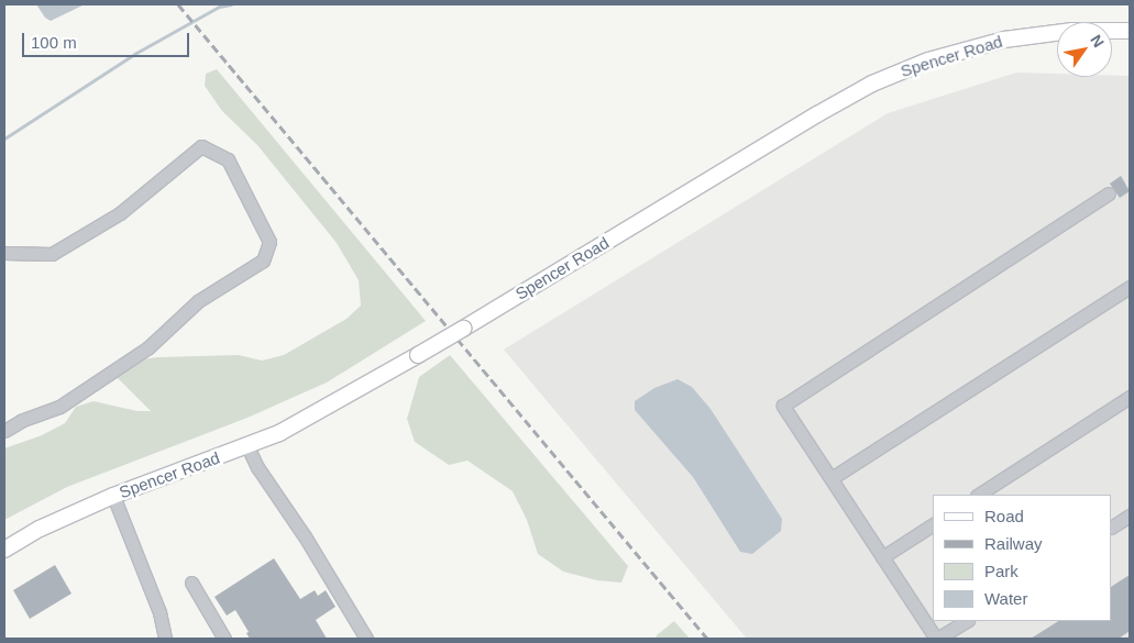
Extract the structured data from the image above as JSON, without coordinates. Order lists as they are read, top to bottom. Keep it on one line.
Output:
{"streets":{"main road":["Spencer Road"]},"legend":["Road","Railway","Park","Water"],"scale_bar":"100 m","north":"top right"}
